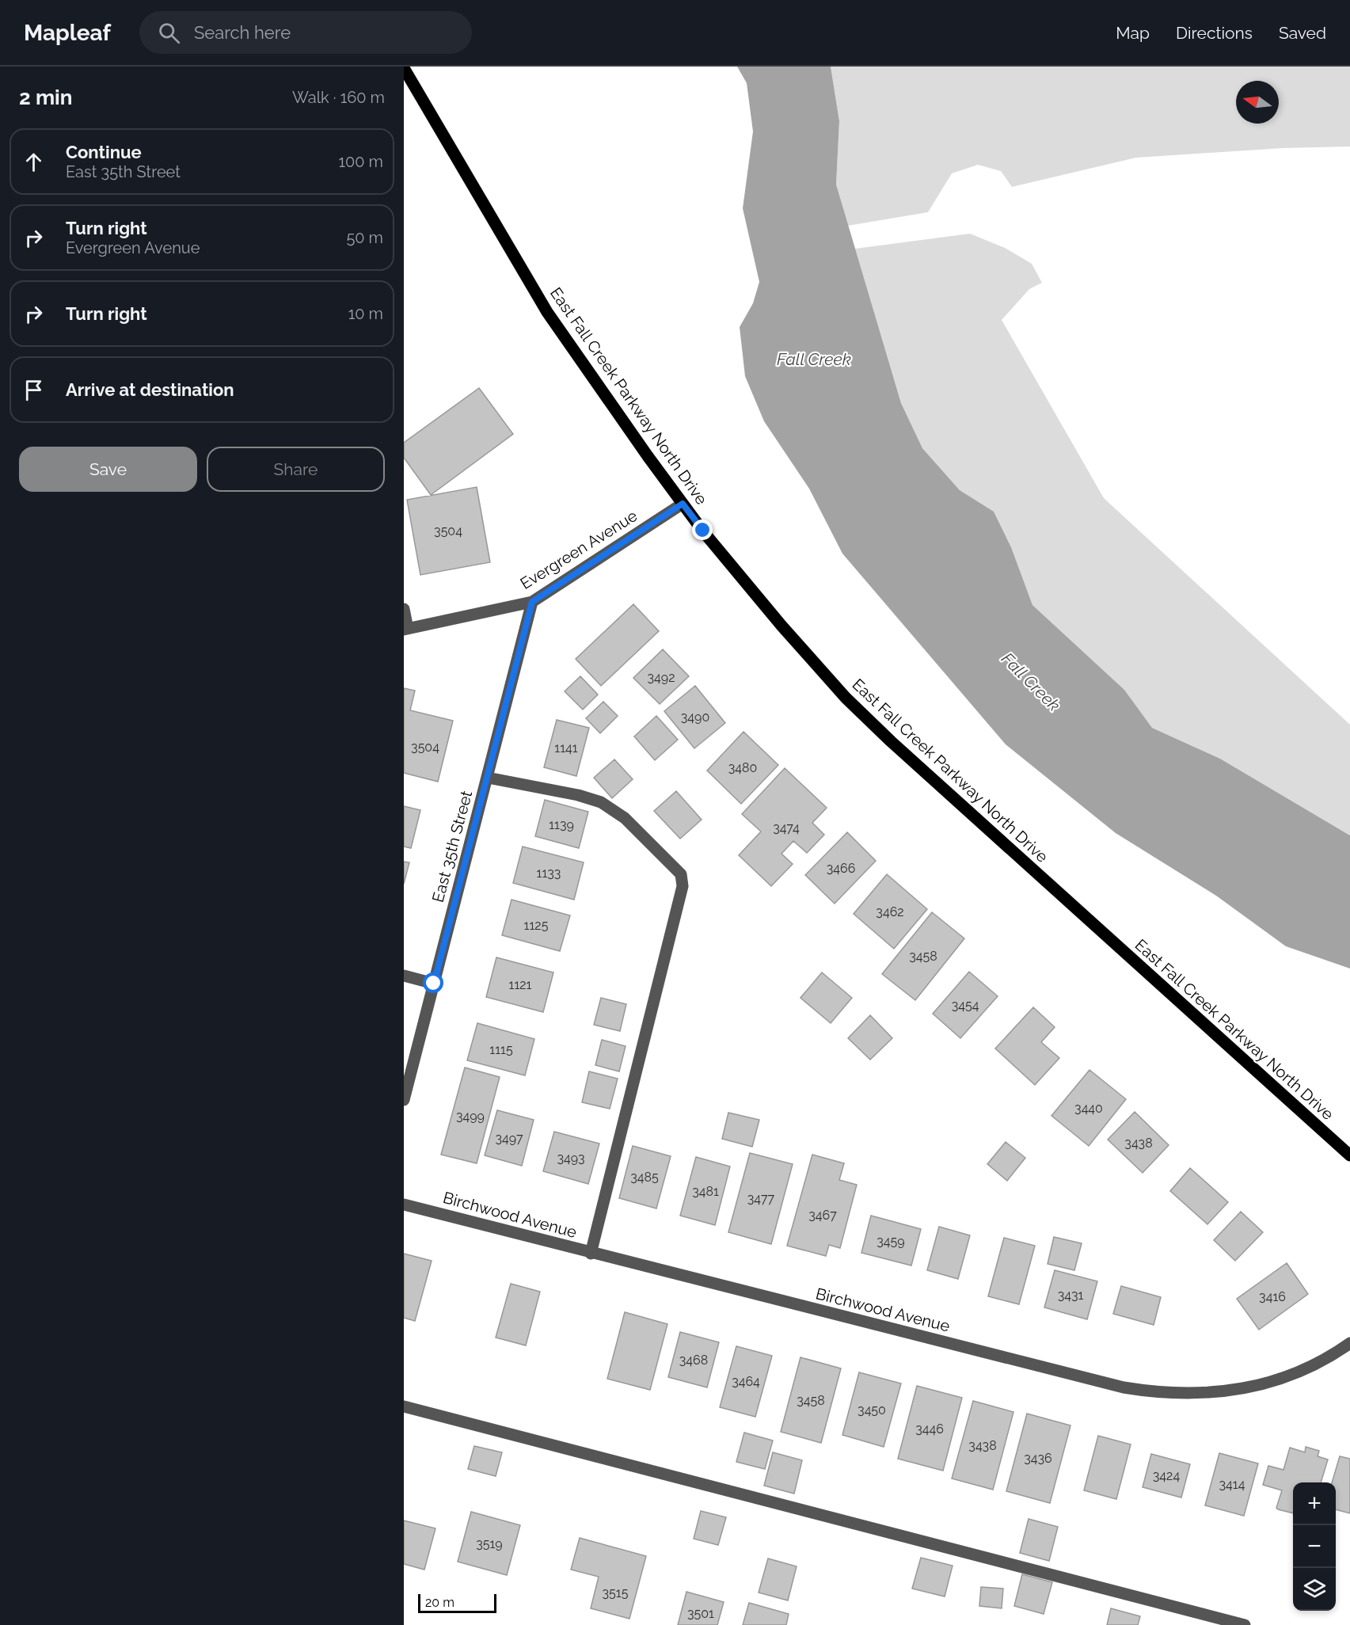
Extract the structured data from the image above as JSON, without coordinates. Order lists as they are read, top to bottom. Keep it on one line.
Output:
{"streets":{"main road":["East Fall Creek Parkway North Drive"],"street":["Evergreen Avenue","East 35th Street","Birchwood Avenue"]},"crossings":[["East Fall Creek Parkway North Drive","Evergreen Avenue"],["Evergreen Avenue","East 35th Street"]],"water":["Fall Creek"],"house_numbers":["3504","3492","3490","3504","1141","3480","1139","3474","3466","1133","3462","1125","3458","1121","3454","1115","3440","3499","3497","3438","3493","3485","3481","3477","3467","3459","3431","3416","3468","3464","3458","3450","3446","3438","3436","3424","3414","3519","3515","3501"],"scale_bar":"20 m","north":"left","page":{"header":"Mapleaf","search":"Search here","nav":["Map","Directions","Saved"],"heading":["2 min","Walk · 160 m"],"list":[["Continue","East 35th Street","100 m"],["Turn right","Evergreen Avenue","50 m"],["Turn right","10 m"],"Arrive at destination"],"buttons":["Save","Share"],"map_buttons":["+","−"],"scale":"20 m"}}
